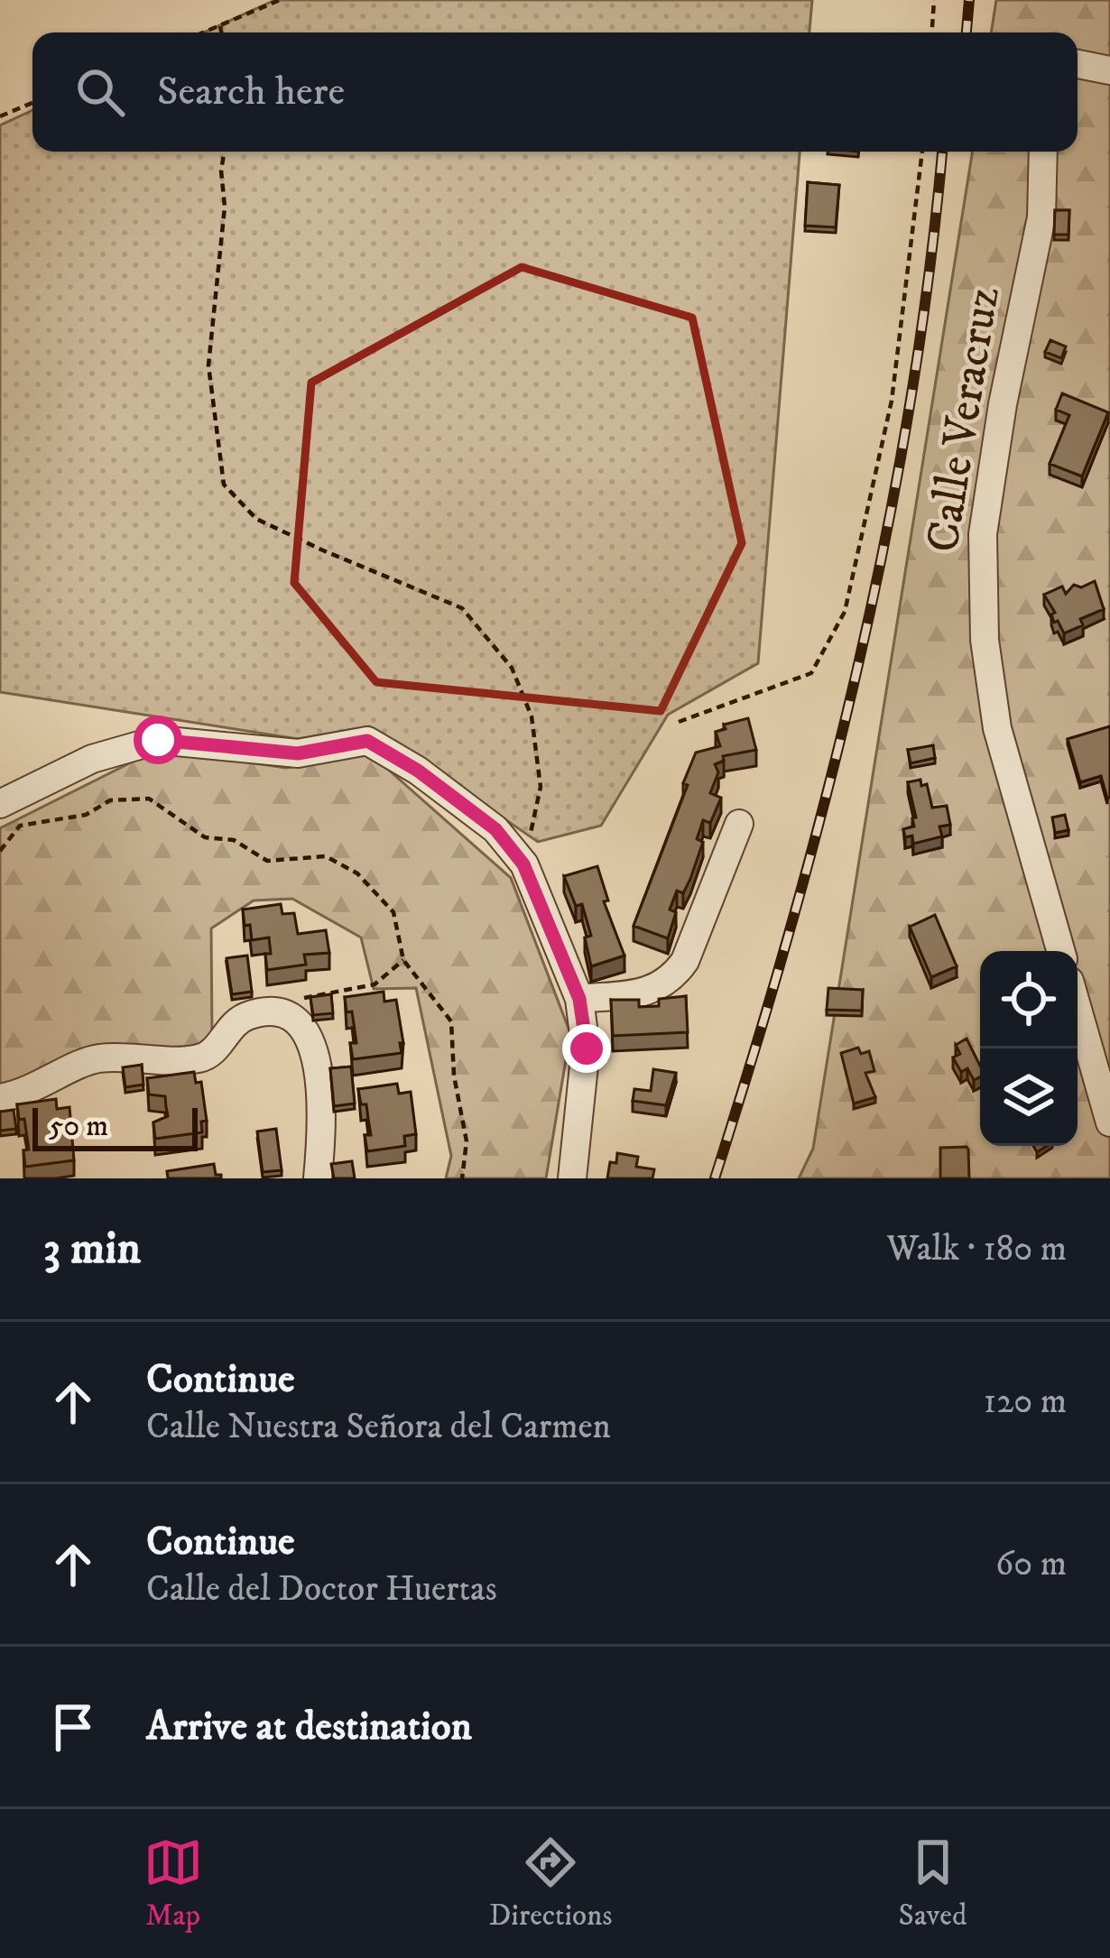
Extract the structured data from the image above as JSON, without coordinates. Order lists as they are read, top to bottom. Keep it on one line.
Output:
{"streets":{"street":["Calle Veracruz"]},"scale_bar":"50 m","page":{"search":"Search here","scale":"50 m","heading":["3 min","Walk · 180 m"],"list":[["Continue","Calle Nuestra Señora del Carmen","120 m"],["Continue","Calle del Doctor Huertas","60 m"],"Arrive at destination"],"nav":["Map","Directions","Saved"]}}
